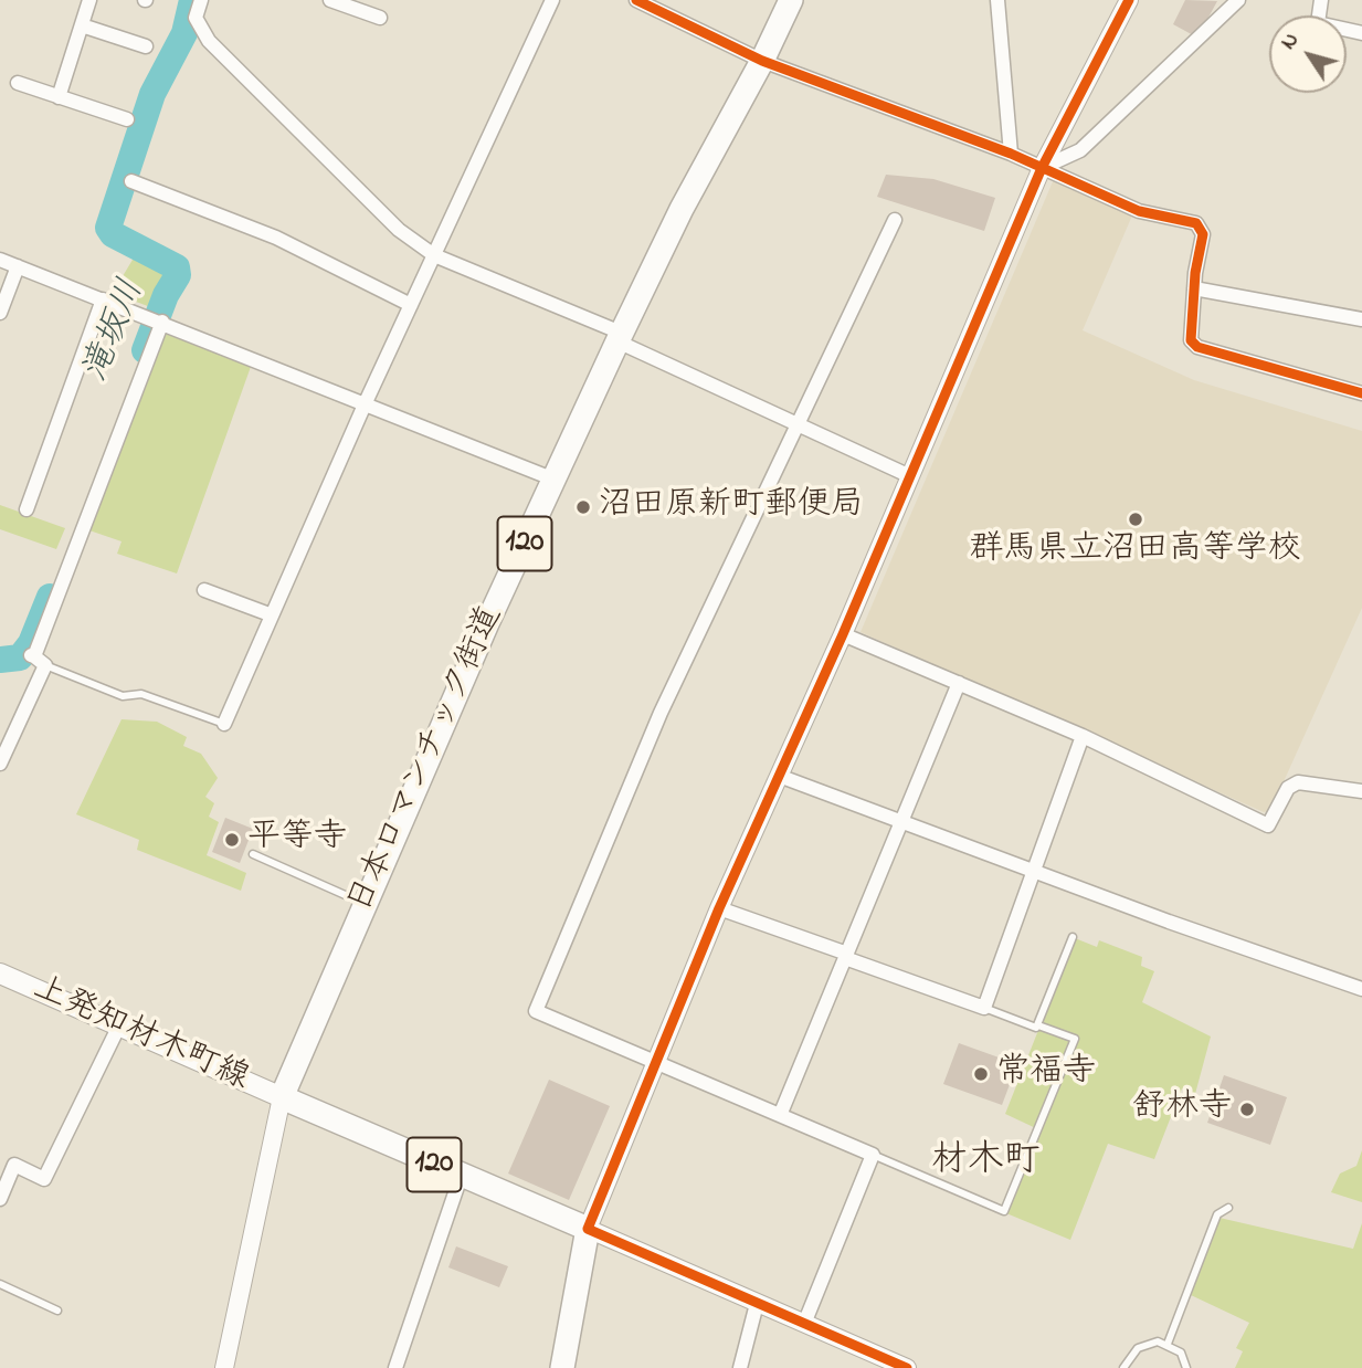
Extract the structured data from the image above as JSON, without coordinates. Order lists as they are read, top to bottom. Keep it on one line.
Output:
{"streets":{"highway":["120","日本ロマンチック街道"],"main road":["上発知材木町線"]},"crossings":[["120","日本ロマンチック街道"],["120","上発知材木町線"],["日本ロマンチック街道","上発知材木町線"]],"districts":["材木町"],"water":["滝坂川"],"places":["沼田原新町郵便局","群馬県立沼田高等学校","平等寺","常福寺","舒林寺"],"north":"top left"}
